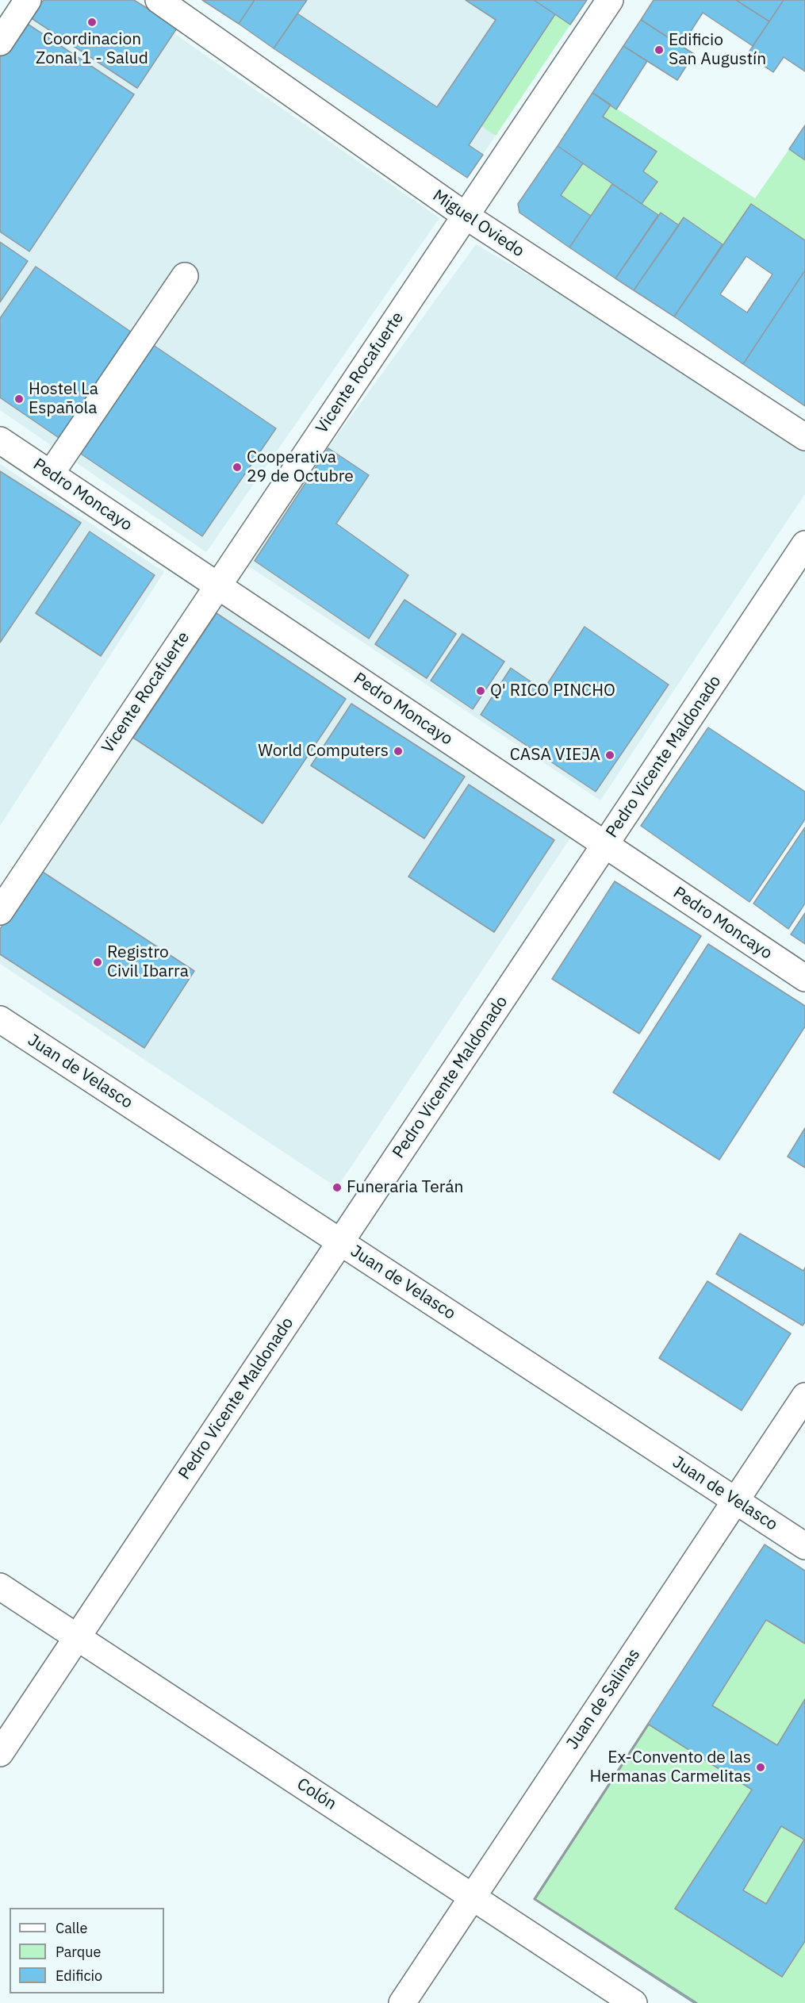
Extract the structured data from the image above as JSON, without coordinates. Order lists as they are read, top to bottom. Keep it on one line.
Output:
{"streets":{"street":["Miguel Oviedo","Vicente Rocafuerte","Pedro Moncayo","Pedro Vicente Maldonado","Juan de Velasco","Juan de Salinas","Colón"]},"crossings":[["Miguel Oviedo","Vicente Rocafuerte"],["Vicente Rocafuerte","Pedro Moncayo"],["Pedro Moncayo","Pedro Vicente Maldonado"],["Pedro Vicente Maldonado","Juan de Velasco"],["Pedro Vicente Maldonado","Colón"],["Juan de Velasco","Juan de Salinas"],["Juan de Salinas","Colón"]],"places":["Coordinacion Zonal 1 - Salud","Edificio San Augustín","Hostel La Española","Cooperativa 29 de Octubre","Q' RICO PINCHO","World Computers","CASA VIEJA","Registro Civil Ibarra","Funeraria Terán","Ex-Convento de las Hermanas Carmelitas"],"legend":["Calle","Parque","Edificio"]}
